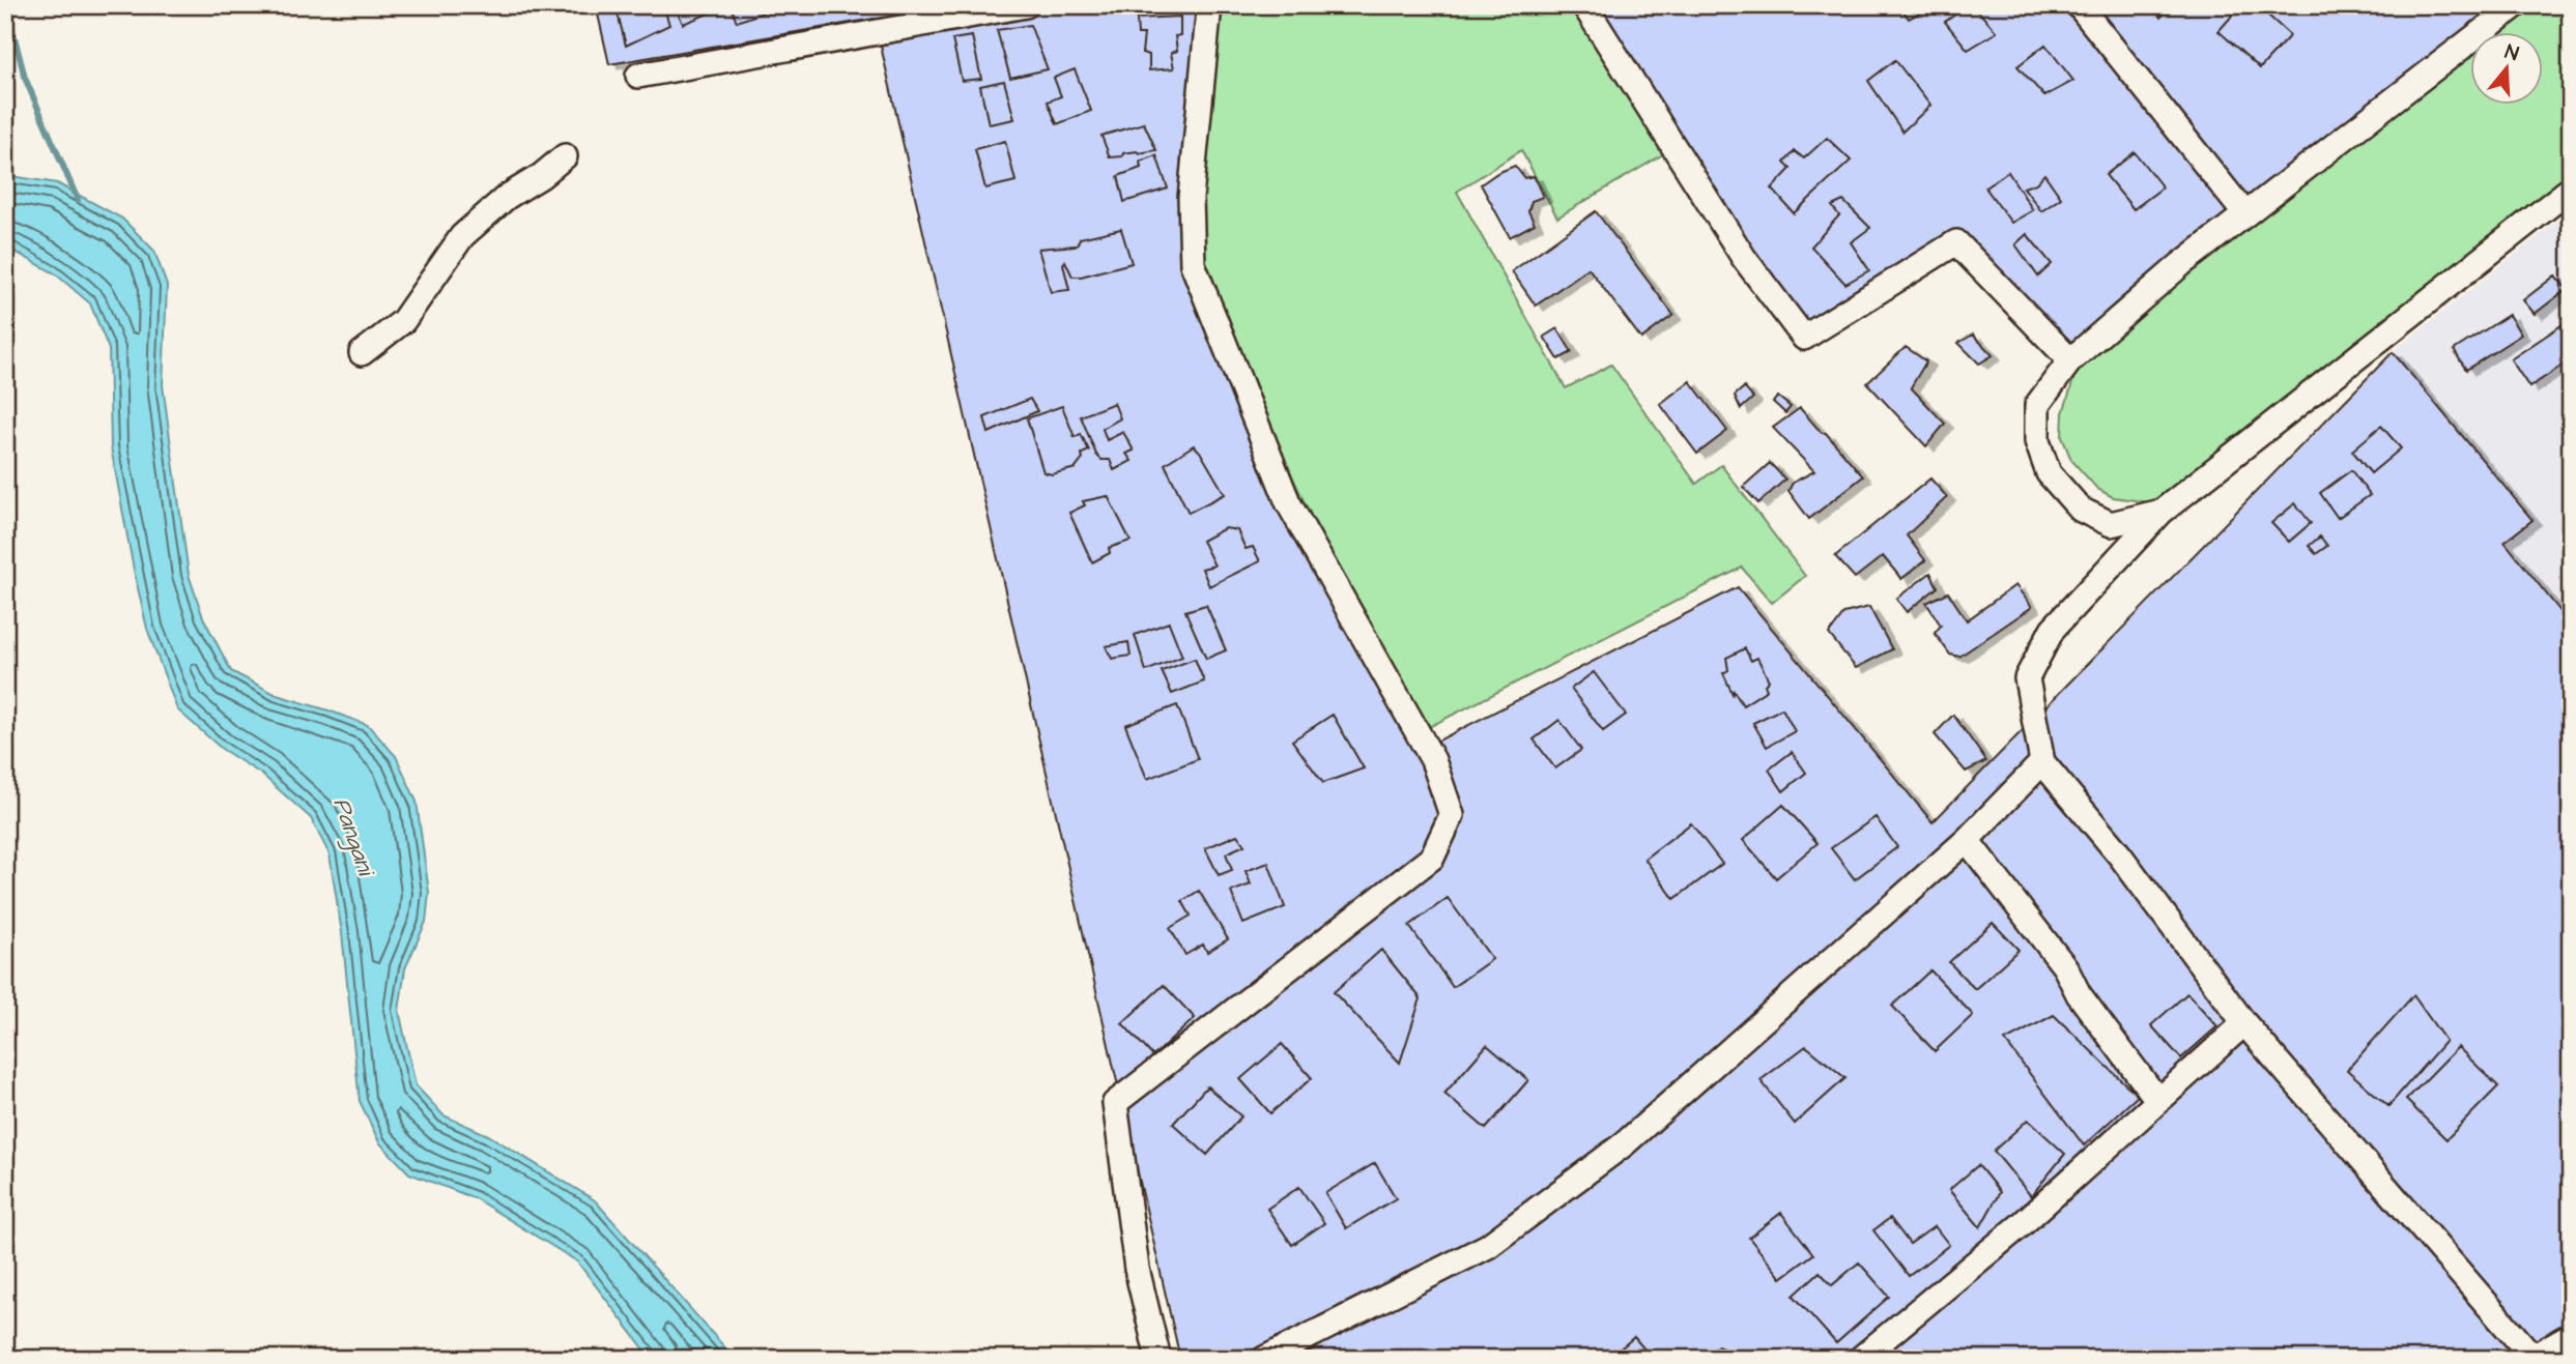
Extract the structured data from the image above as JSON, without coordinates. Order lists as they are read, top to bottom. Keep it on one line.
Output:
{"water":["Pangani"],"north":"top"}
